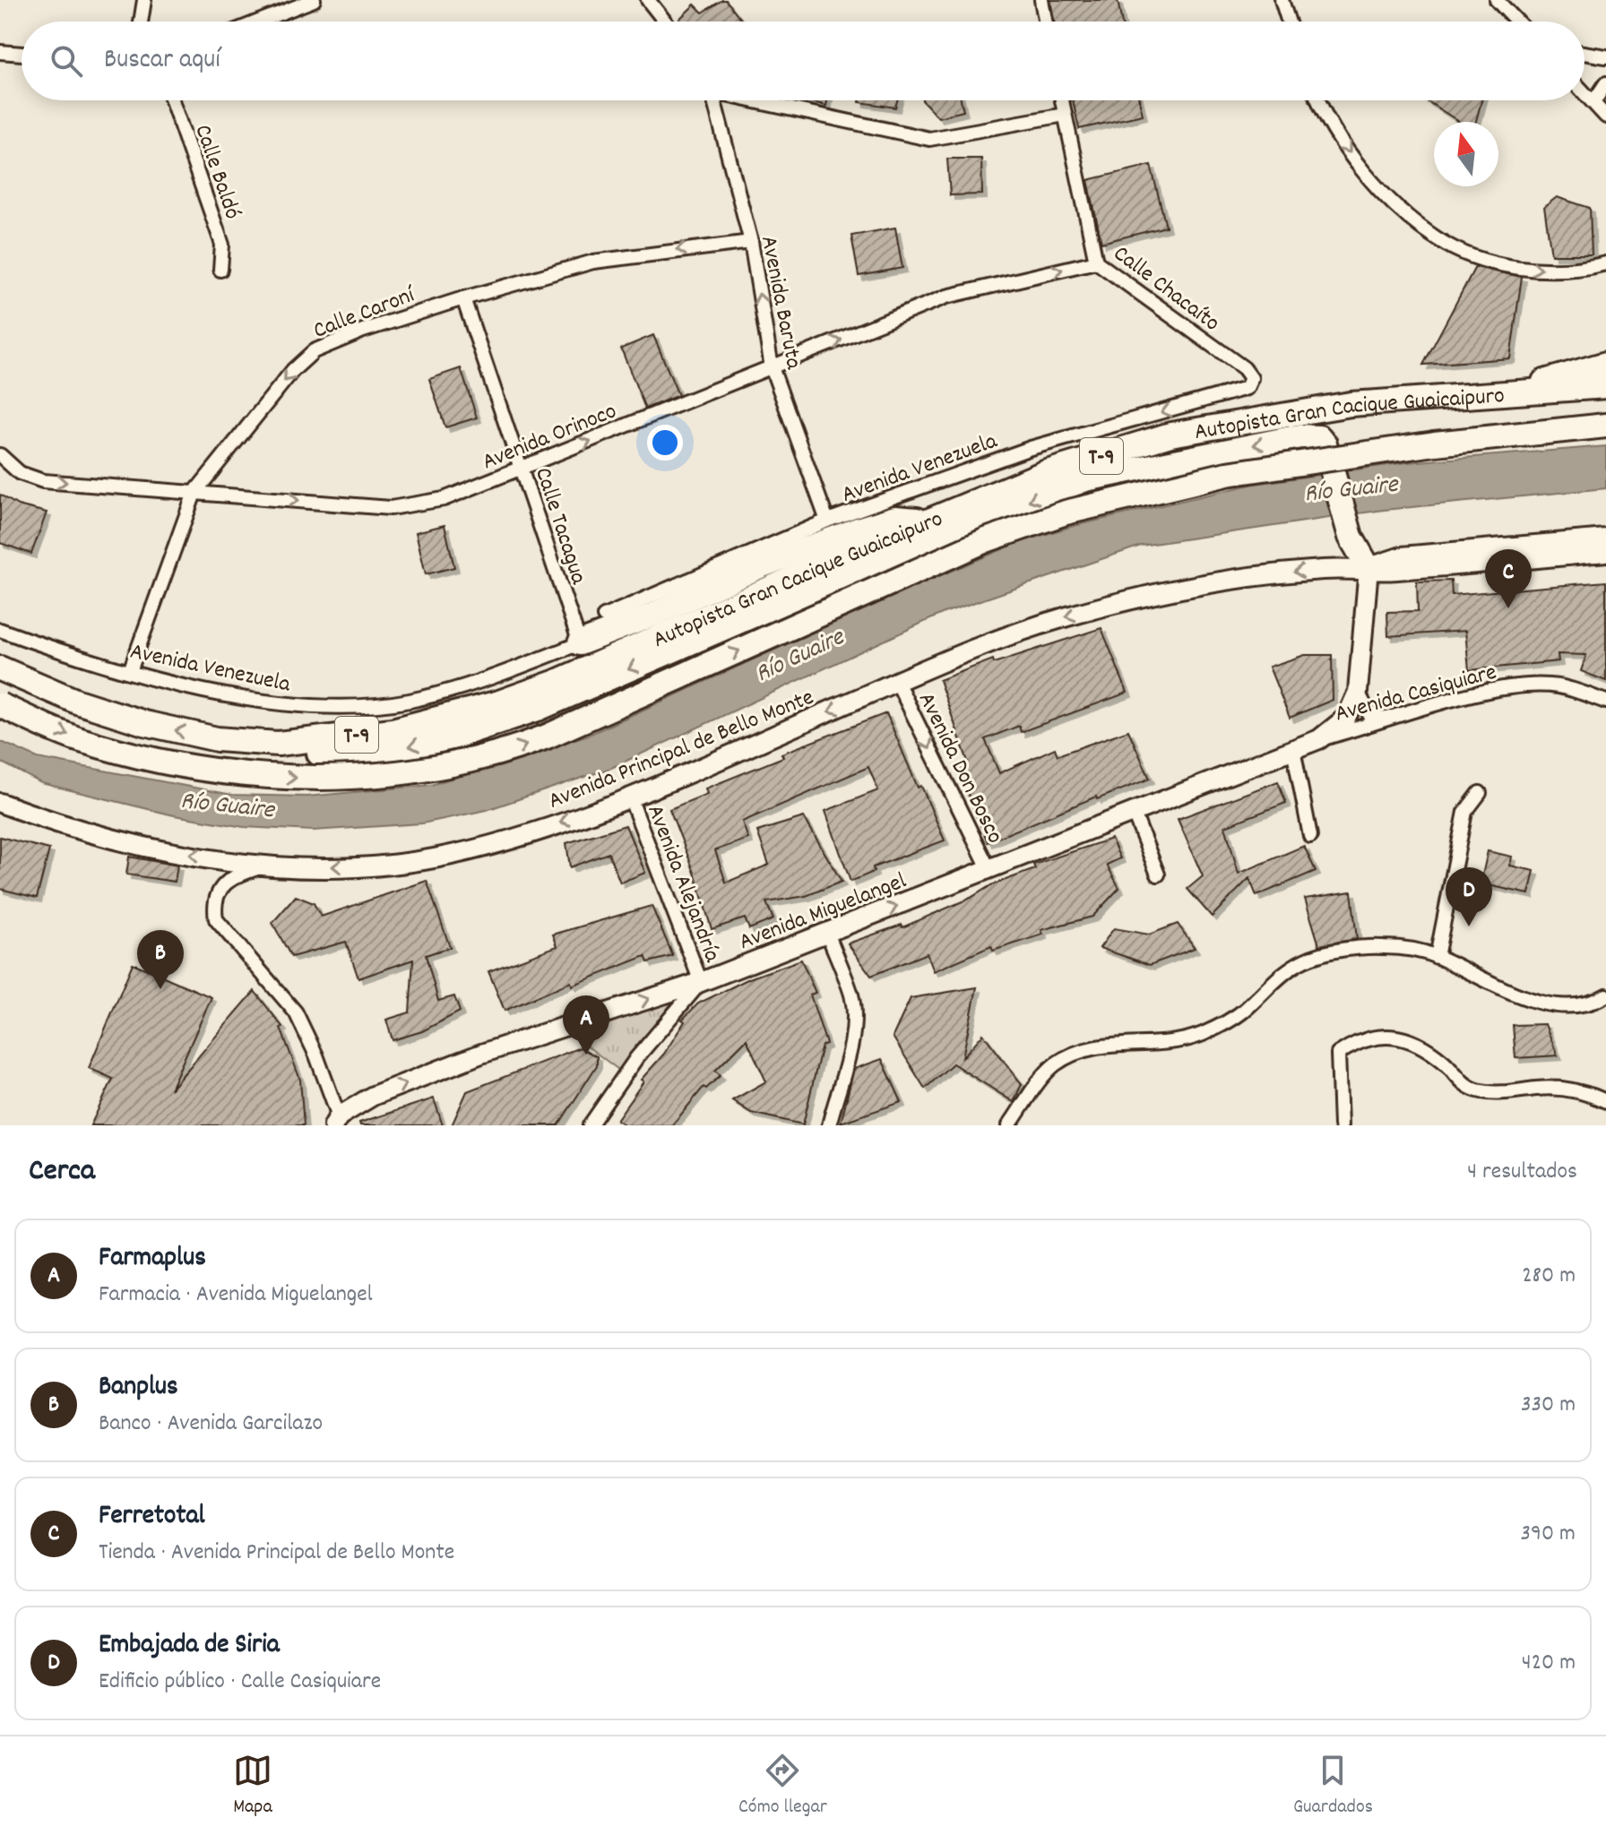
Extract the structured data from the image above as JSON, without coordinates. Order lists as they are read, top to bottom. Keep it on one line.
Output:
{"streets":{"highway":["Autopista Gran Cacique Guaicaipuro","T-9"],"street":["Calle Baldó","Calle Chacaíto","Avenida Baruta","Calle Caroní","Avenida Orinoco","Avenida Venezuela","Calle Tacagua","Avenida Casiquiare","Avenida Principal de Bello Monte","Avenida Don Bosco","Avenida Alejandría","Avenida Miguelangel"]},"crossings":[["Calle Chacaíto","Avenida Orinoco"],["Calle Chacaíto","Avenida Venezuela"],["Avenida Baruta","Calle Caroní"],["Avenida Baruta","Avenida Orinoco"],["Avenida Baruta","Avenida Venezuela"],["Calle Caroní","Avenida Orinoco"],["Calle Caroní","Avenida Venezuela"],["Calle Caroní","Calle Tacagua"],["Avenida Orinoco","Calle Tacagua"],["Avenida Venezuela","Calle Tacagua"],["Avenida Casiquiare","Avenida Miguelangel"],["Avenida Principal de Bello Monte","Avenida Don Bosco"],["Avenida Principal de Bello Monte","Avenida Alejandría"],["Avenida Don Bosco","Avenida Miguelangel"],["Avenida Alejandría","Avenida Miguelangel"]],"one_way":["Calle Caroní","Avenida Orinoco","Avenida Principal de Bello Monte","Avenida Don Bosco","Avenida Miguelangel"],"water":["Río Guaire"],"north":"top","page":{"search":"Buscar aquí","pins":["C","D","B","A"],"heading":["Cerca","4 resultados"],"list":[{"mark":"A","name":"Farmaplus","note":"Farmacia · Avenida Miguelangel","value":"280 m"},{"mark":"B","name":"Banplus","note":"Banco · Avenida Garcilazo","value":"330 m"},{"mark":"C","name":"Ferretotal","note":"Tienda · Avenida Principal de Bello Monte","value":"390 m"},{"mark":"D","name":"Embajada de Siria","note":"Edificio público · Calle Casiquiare","value":"420 m"}],"nav":["Mapa","Cómo llegar","Guardados"]}}
